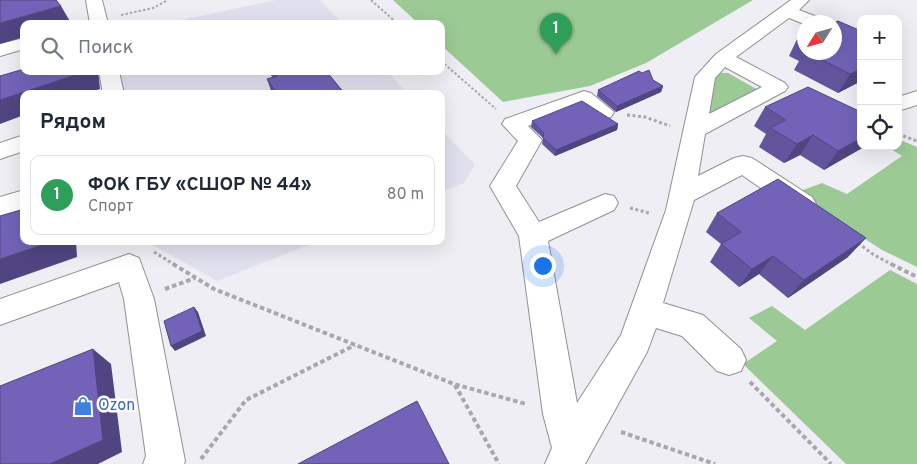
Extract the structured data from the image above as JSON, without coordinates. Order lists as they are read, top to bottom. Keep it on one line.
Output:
{"places":{"shop":["Ozon"]},"north":"bottom left","page":{"pins":"1","map_buttons":["+","−"],"search":"Поиск","heading":"Рядом","list":[{"mark":"1","name":"ФОК ГБУ «СШОР № 44»","note":"Спорт","value":"80 m"}]}}
